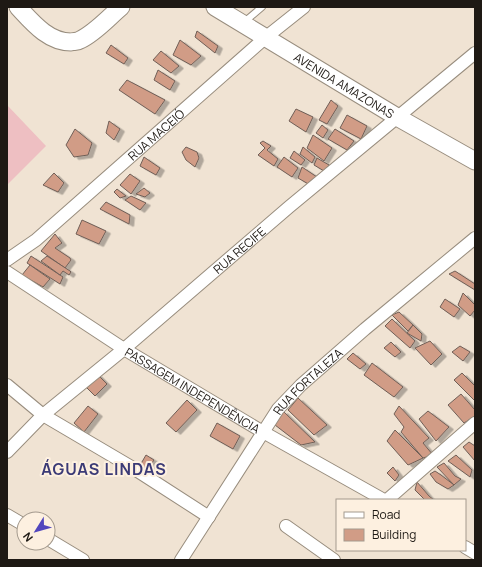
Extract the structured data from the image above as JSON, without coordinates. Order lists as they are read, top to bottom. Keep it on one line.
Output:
{"streets":{"street":["AVENIDA AMAZONAS","RUA MACEIÓ","RUA RECIFE","RUA FORTALEZA","PASSAGEM INDEPENDÊNCIA"]},"crossings":[["AVENIDA AMAZONAS","RUA MACEIÓ"],["AVENIDA AMAZONAS","RUA RECIFE"],["RUA RECIFE","PASSAGEM INDEPENDÊNCIA"],["RUA FORTALEZA","PASSAGEM INDEPENDÊNCIA"]],"districts":["ÁGUAS LINDAS"],"legend":["Road","Building"],"north":"bottom left"}
